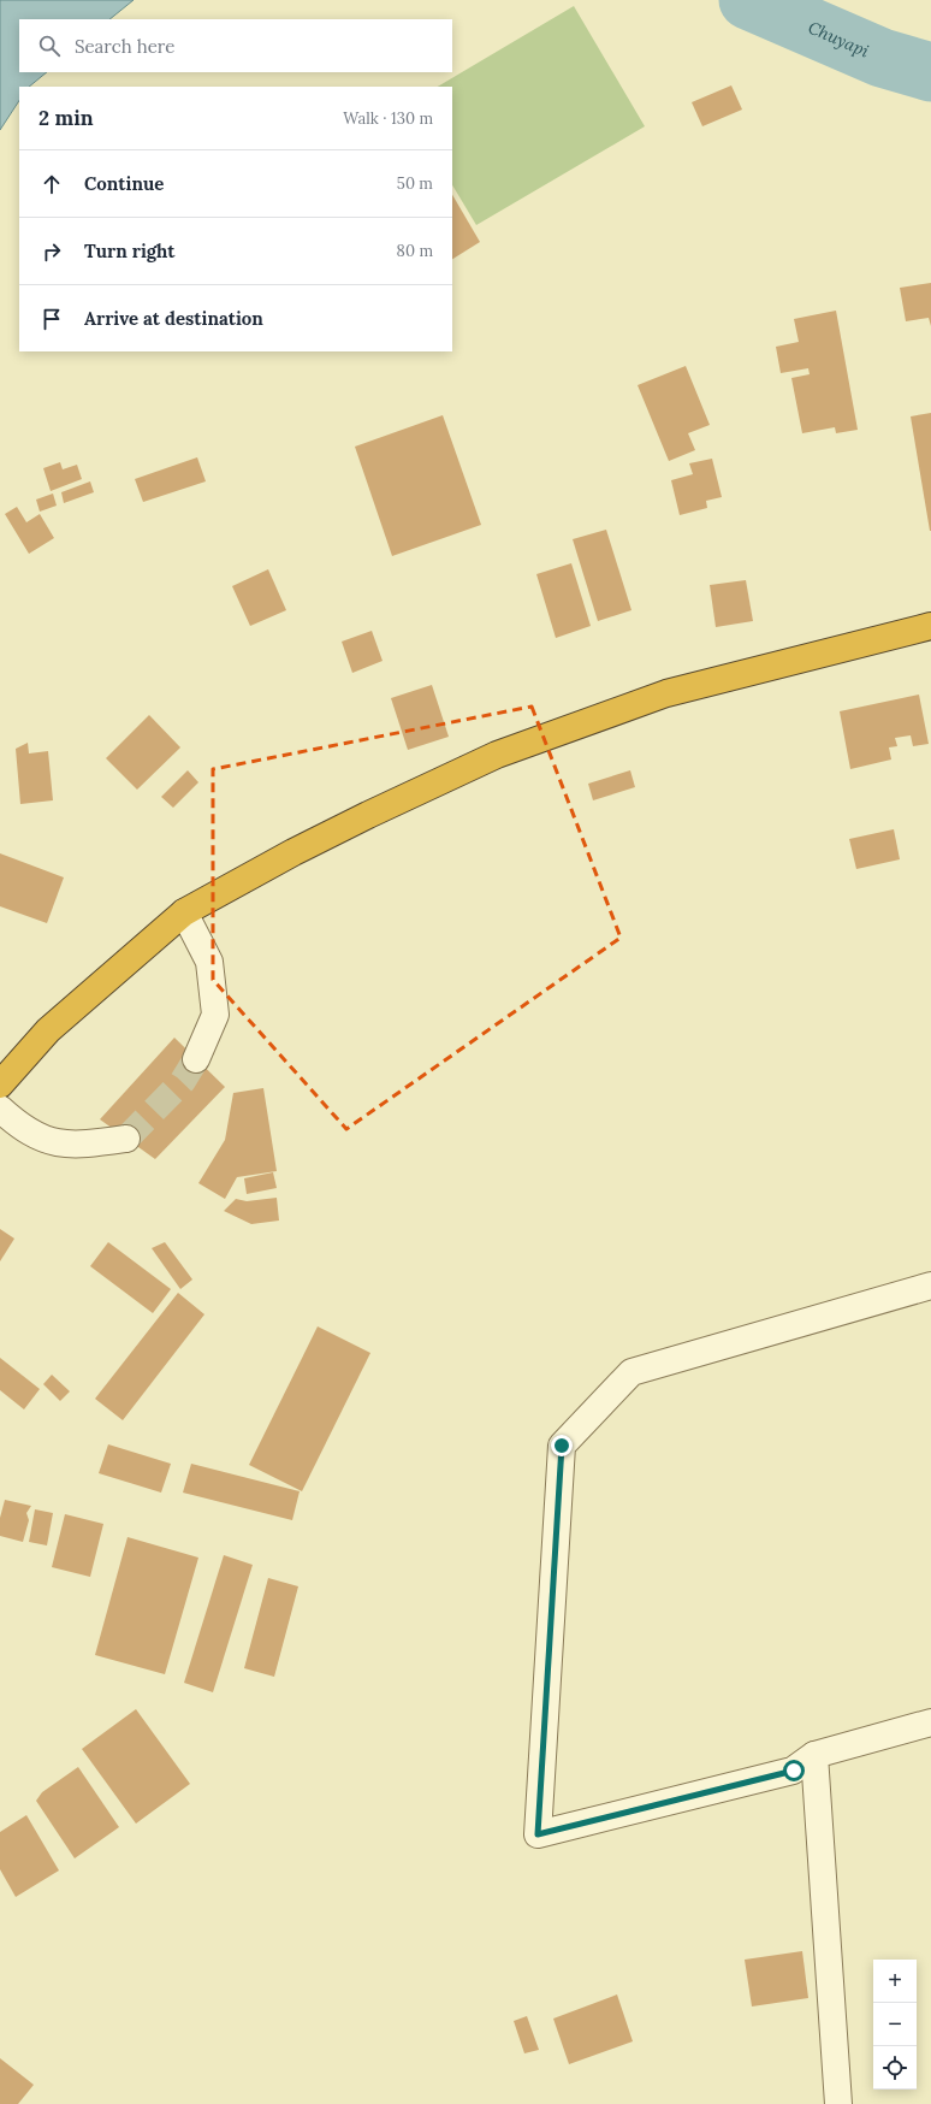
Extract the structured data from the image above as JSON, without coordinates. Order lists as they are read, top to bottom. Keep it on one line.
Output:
{"water":["Chuyapi"],"page":{"search":"Search here","heading":["2 min","Walk · 130 m"],"list":[["Continue","50 m"],["Turn right","80 m"],"Arrive at destination"],"map_buttons":["+","−"]}}
